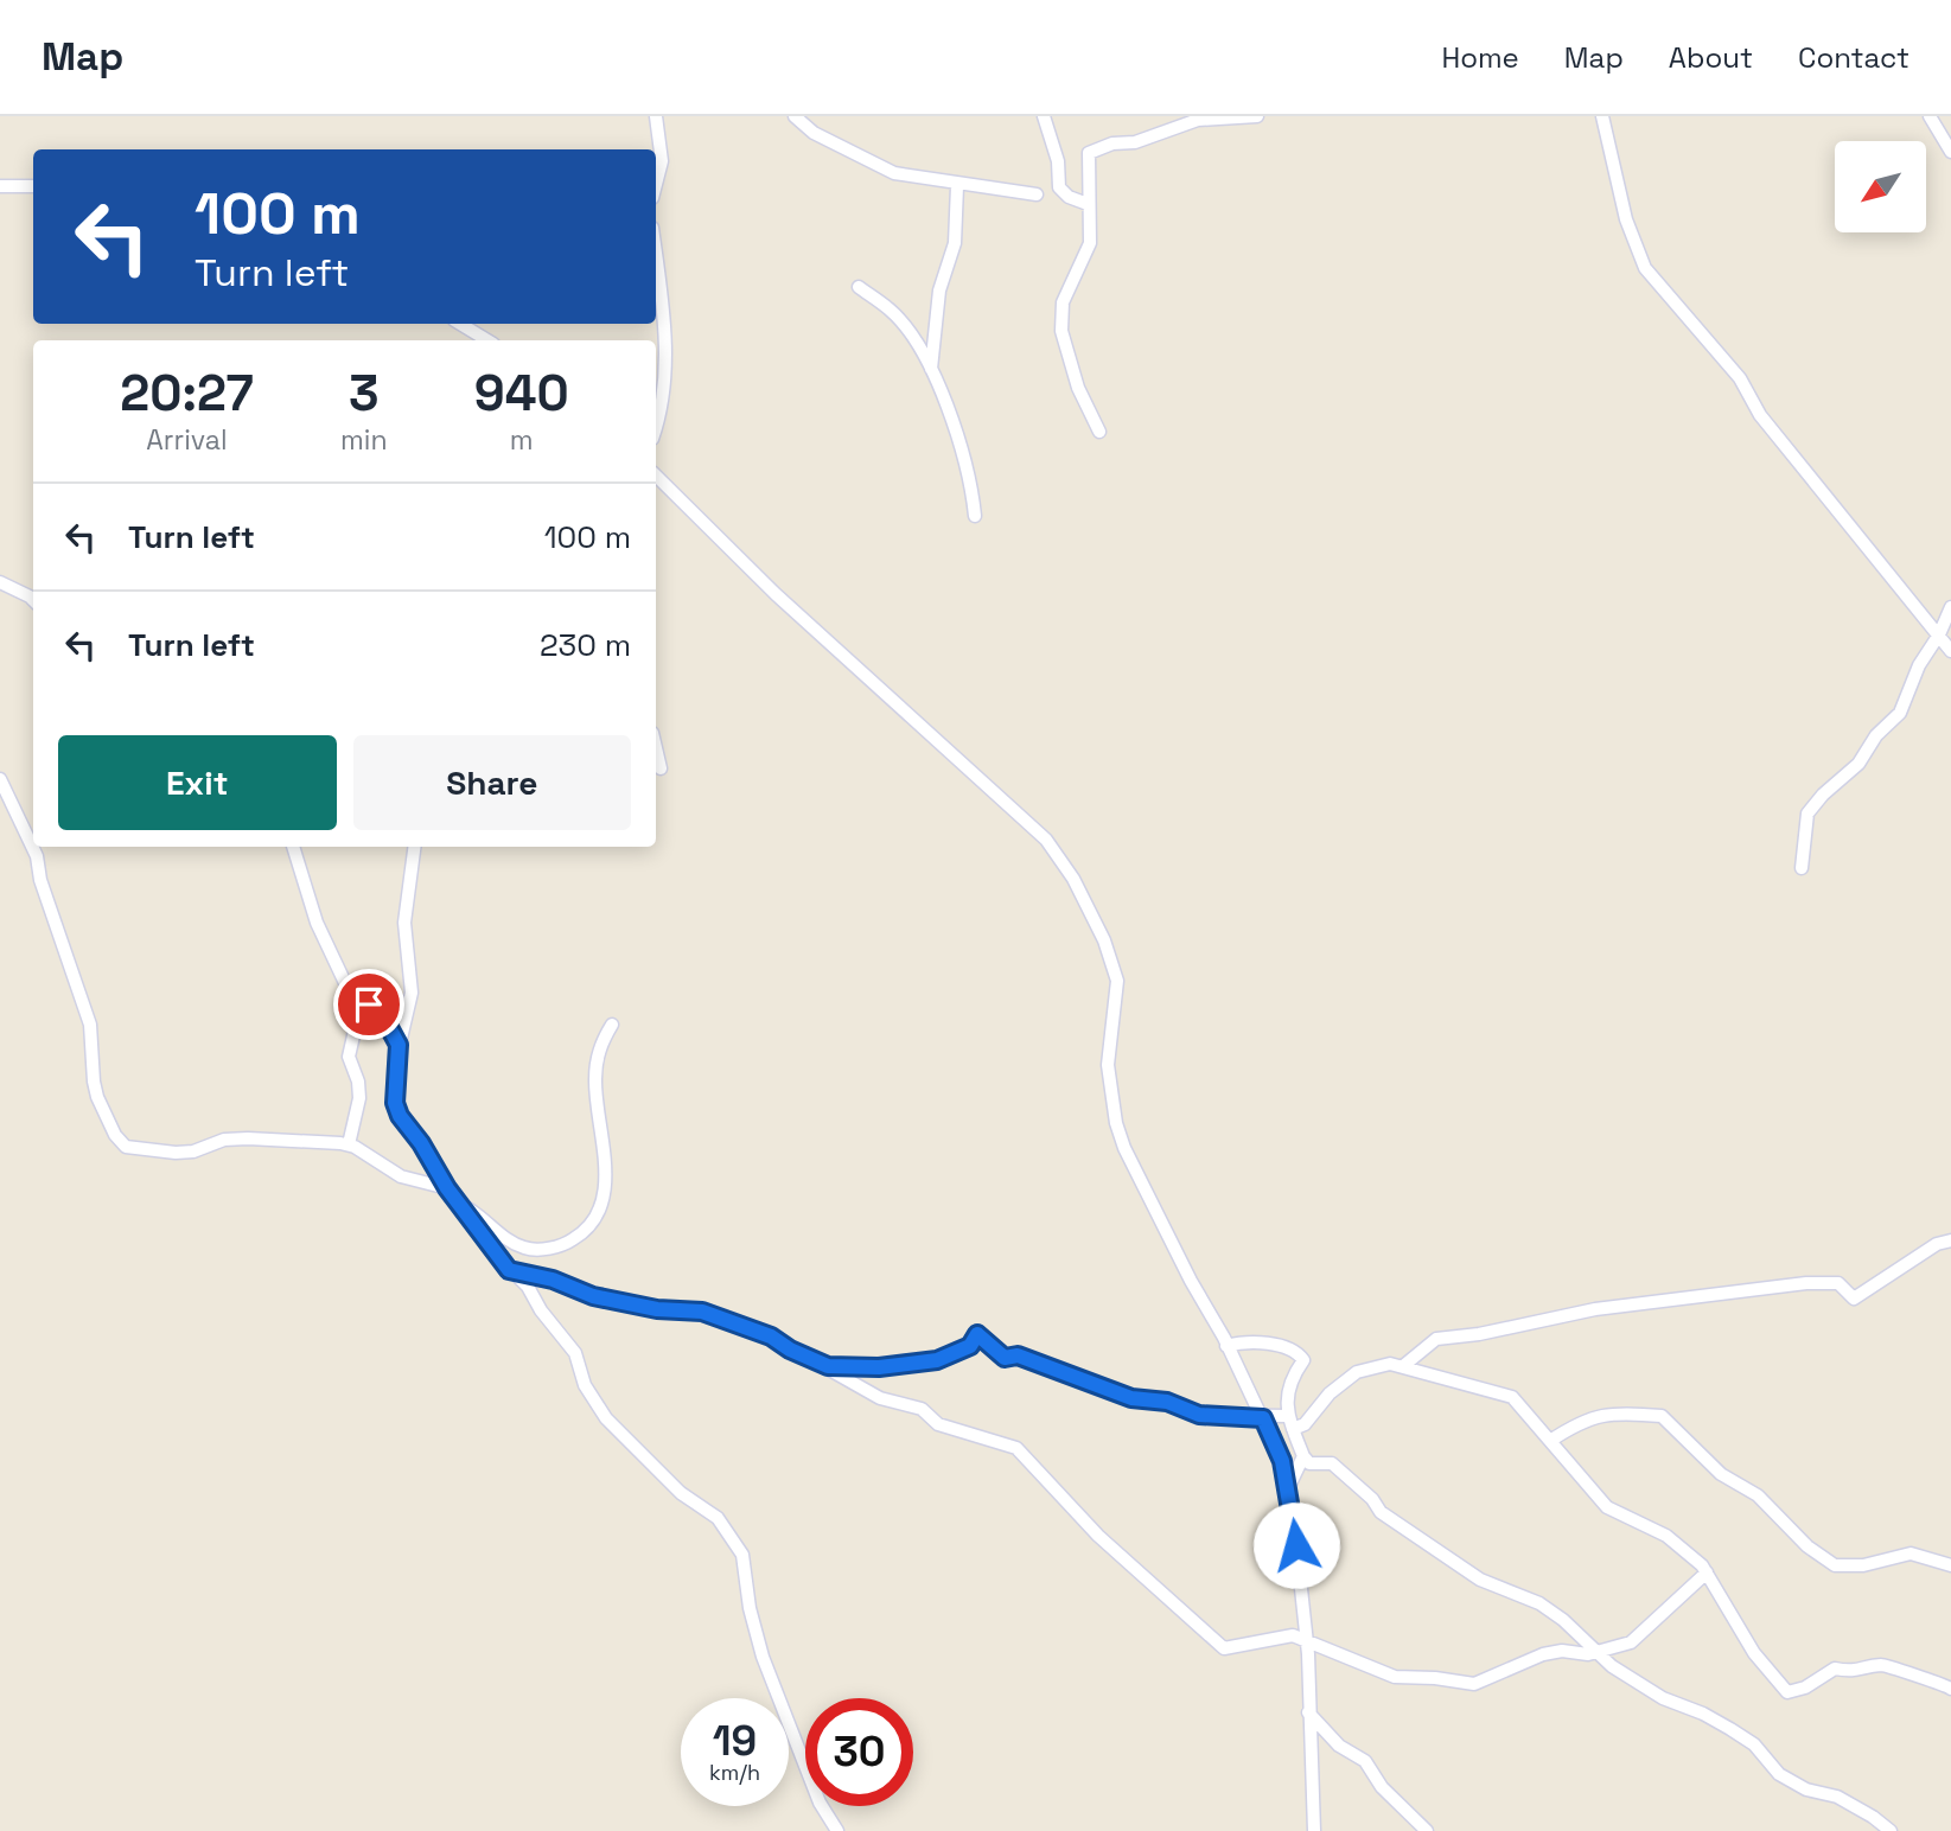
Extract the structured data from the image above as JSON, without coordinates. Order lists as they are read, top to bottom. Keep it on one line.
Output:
{"north":"bottom left","page":{"header":"Map","nav":["Home","Map","About","Contact"],"turn":["100 m","Turn left"],"eta":["20:27","Arrival","3","min","940","m"],"list":[{"name":"Turn left","value":"100 m"},{"name":"Turn left","value":"230 m"}],"buttons":["Exit","Share"],"speed":"19 km/h","limit":"30"}}
